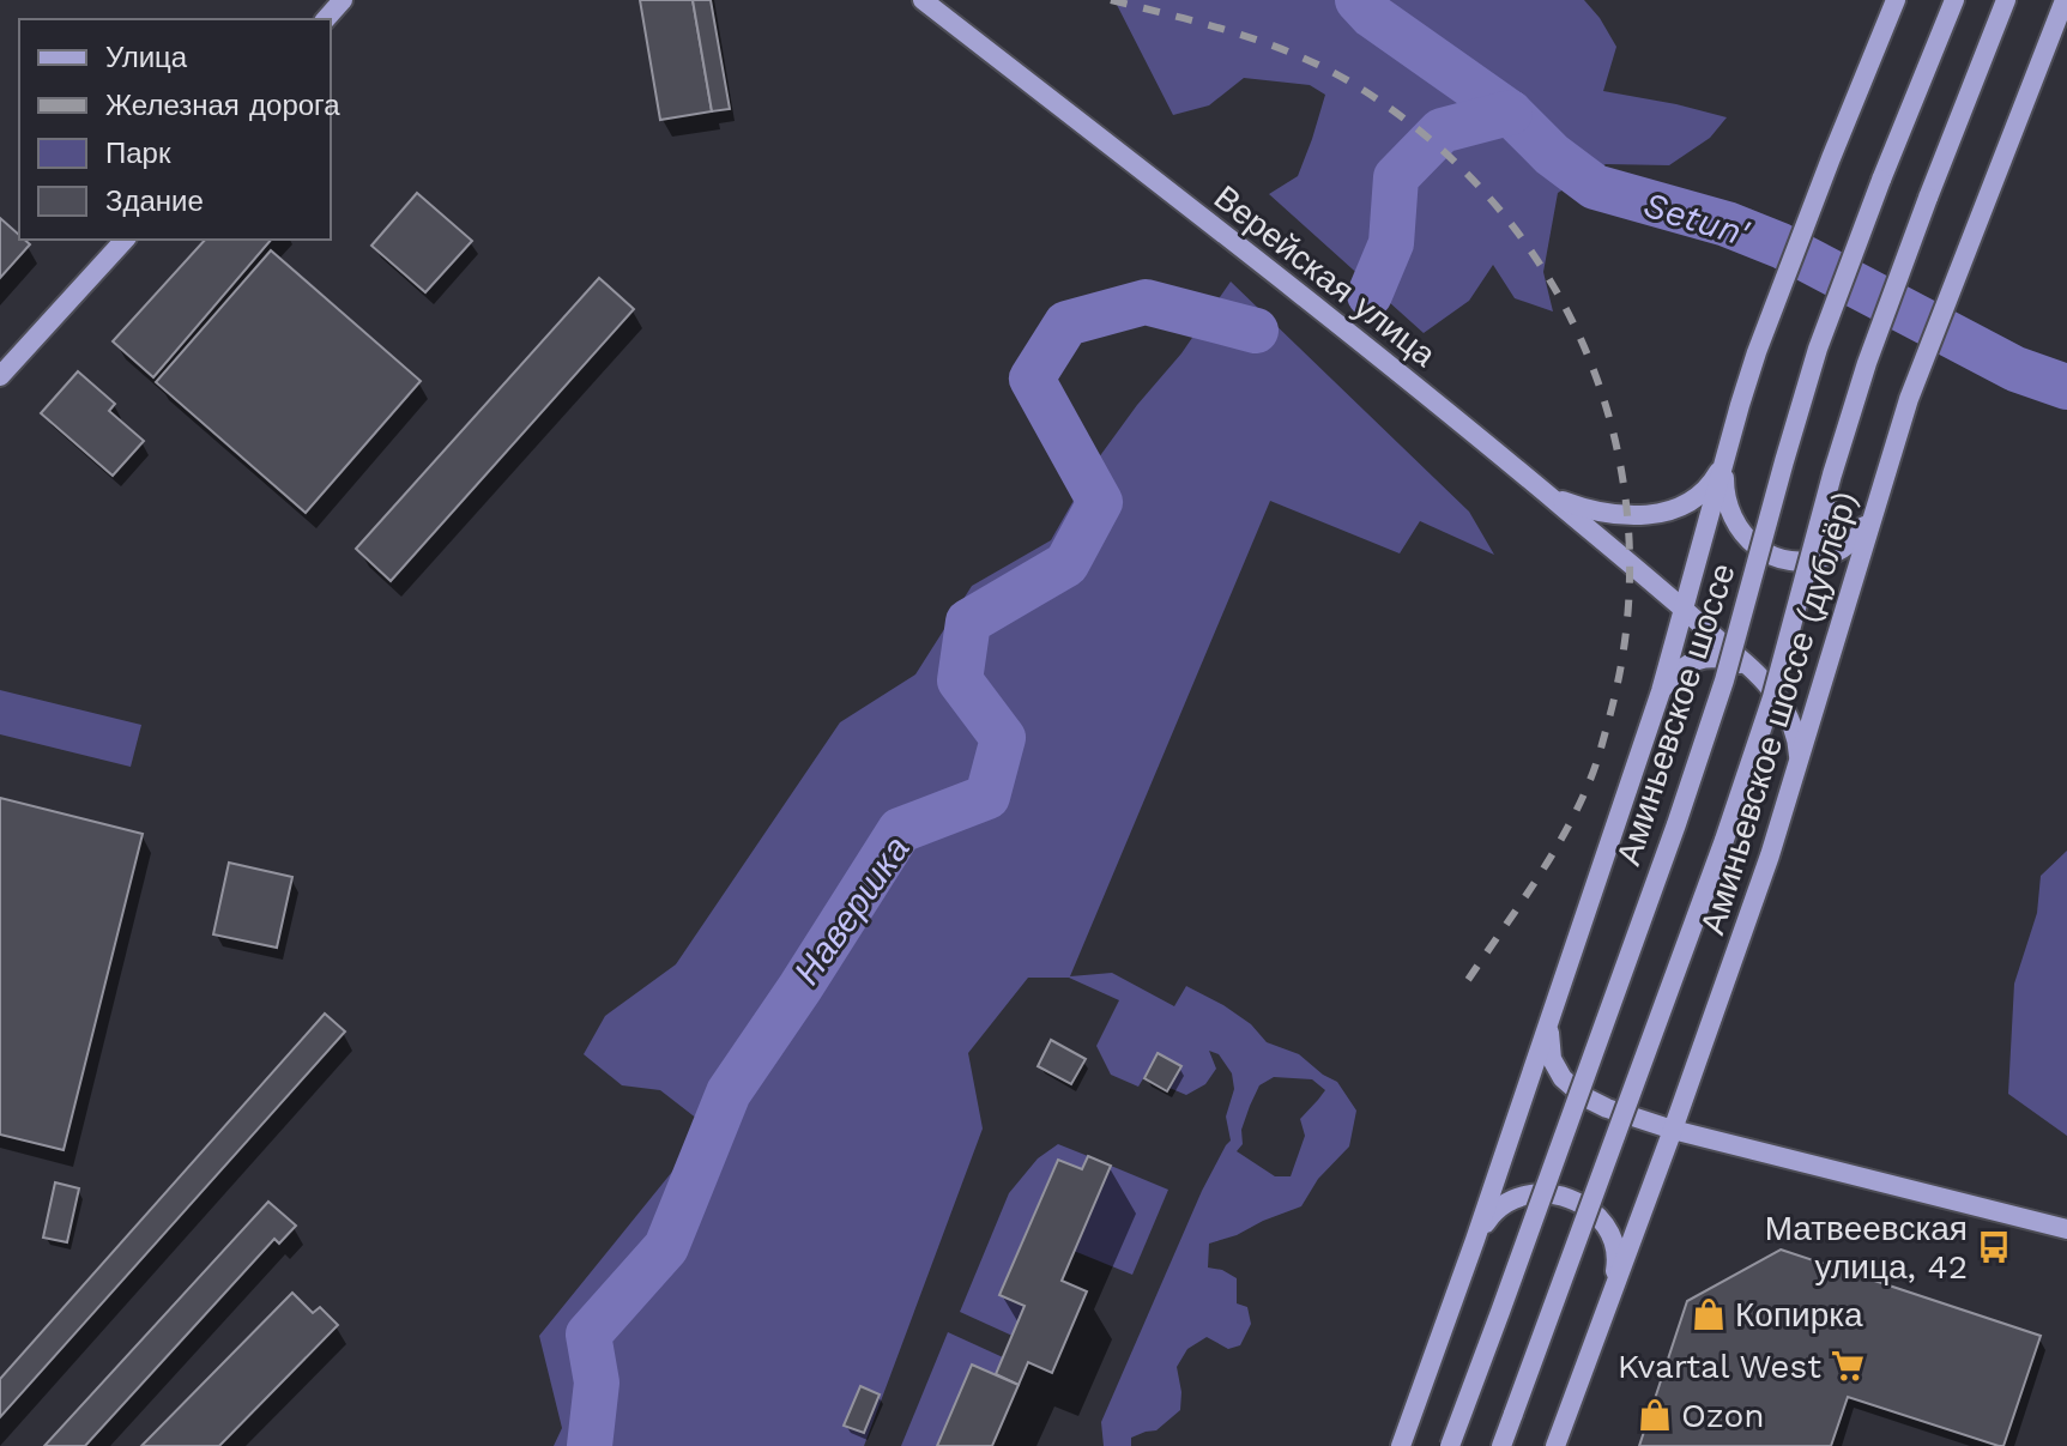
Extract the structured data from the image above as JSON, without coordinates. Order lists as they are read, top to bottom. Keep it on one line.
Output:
{"streets":{"main road":["Верейская улица","Аминьевское шоссе (дублёр)","Аминьевское шоссе"]},"crossings":[["Верейская улица","Аминьевское шоссе (дублёр)"]],"water":["Setun'","Навершка"],"places":{"bus stop":["Матвеевская улица, 42"],"shop":["Копирка","Ozon"],"supermarket":["Kvartal West"]},"legend":["Улица","Железная дорога","Парк","Здание"]}
